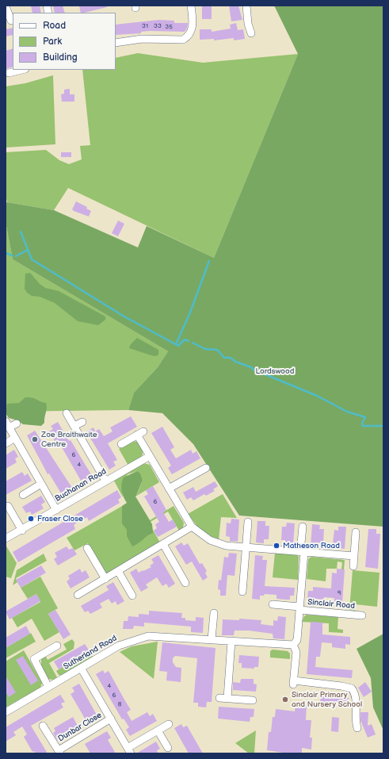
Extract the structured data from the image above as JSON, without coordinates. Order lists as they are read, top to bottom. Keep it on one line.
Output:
{"streets":{"street":["Buchanan Road","Sinclair Road","Sutherland Road","Dunbar Close"]},"crossings":[["Sinclair Road","Sutherland Road"],["Sutherland Road","Dunbar Close"]],"parks":["Lordswood"],"places":["Zoe Braithwaite Centre","Fraser Close","Matheson Road","Sinclair Primary and Nursery School"],"house_numbers":["31","33","35","6","4","6","9","4","6","8"],"legend":["Road","Park","Building"]}
